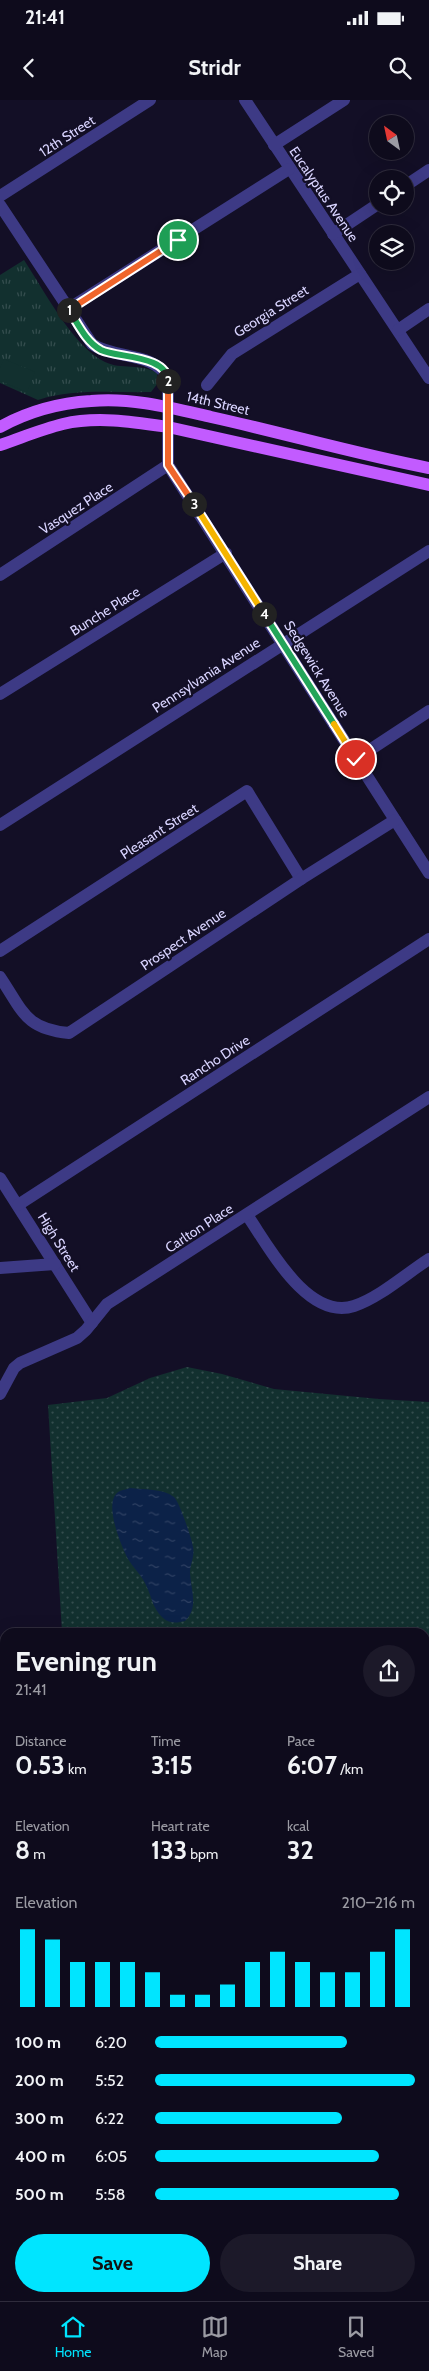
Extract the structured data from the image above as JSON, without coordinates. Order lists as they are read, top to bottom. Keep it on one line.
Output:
{"streets":{"main road":["14th Street"],"street":["12th Street","Eucalyptus Avenue","Georgia Street","Vasquez Place","Bunche Place","Sedgewick Avenue","Pennsylvania Avenue","Pleasant Street","Prospect Avenue","Rancho Drive","Carlton Place","High Street"]},"crossings":[["Eucalyptus Avenue","Georgia Street"],["Vasquez Place","Sedgewick Avenue"],["Bunche Place","Sedgewick Avenue"],["Sedgewick Avenue","Pennsylvania Avenue"],["Sedgewick Avenue","Prospect Avenue"],["Pleasant Street","Prospect Avenue"],["Rancho Drive","High Street"],["Carlton Place","High Street"]],"north":"top left","page":{"status":"21:41","header":"Stridr","pins":["1","2","3","4"],"heading":["Evening run","21:41"],"stats":[["Distance","0.53 km"],["Time","3:15"],["Pace","6:07 /km"],["Elevation","8 m"],["Heart rate","133 bpm"],["kcal","32"]],"chart":["Elevation","210–216 m"],"list":[{"name":"100 m","note":"6:20"},{"name":"200 m","note":"5:52"},{"name":"300 m","note":"6:22"},{"name":"400 m","note":"6:05"},{"name":"500 m","note":"5:58"}],"buttons":["Save","Share"],"tabs":["Home","Map","Saved"]}}
